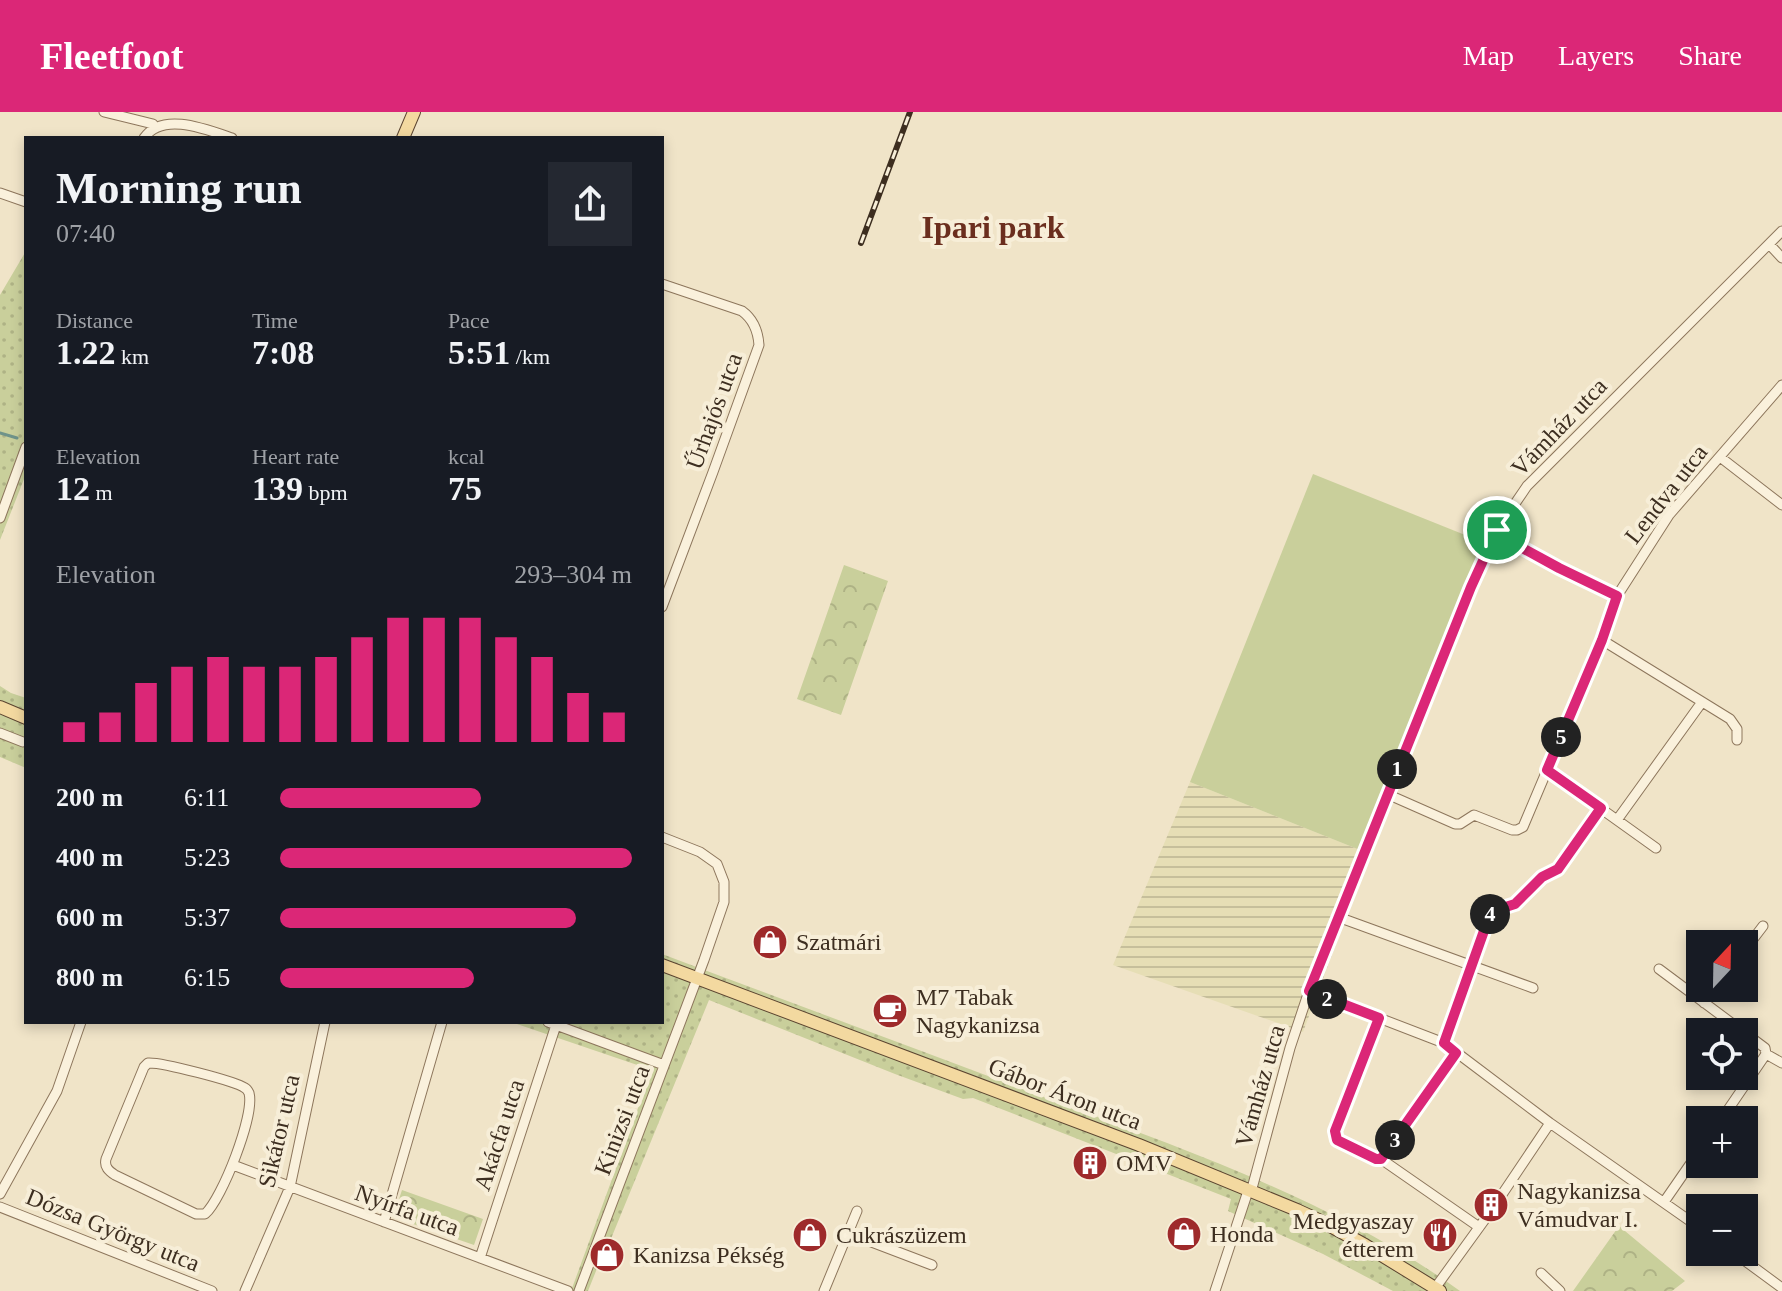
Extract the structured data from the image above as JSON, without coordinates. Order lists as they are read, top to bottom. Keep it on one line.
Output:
{"streets":{"main road":["Gábor Áron utca"],"street":["Űrhajós utca","Vámház utca","Lendva utca","Kinizsi utca","Sikátor utca","Akácfa utca","Nyírfa utca","Dózsa György utca"]},"crossings":[["Vámház utca","Lendva utca"],["Vámház utca","Gábor Áron utca"],["Gábor Áron utca","Kinizsi utca"],["Sikátor utca","Nyírfa utca"],["Akácfa utca","Nyírfa utca"]],"districts":["Ipari park"],"places":{"shop":["Szatmári","Honda","Cukrászüzem","Kanizsa Pékség"],"cafe":["M7 Tabak Nagykanizsa"],"building":["OMV","Nagykanizsa Vámudvar I."],"restaurant":["Medgyaszay étterem"]},"north":"top","page":{"header":"Fleetfoot","nav":["Map","Layers","Share"],"heading":["Morning run","07:40"],"stats":[["Distance","1.22 km"],["Time","7:08"],["Pace","5:51 /km"],["Elevation","12 m"],["Heart rate","139 bpm"],["kcal","75"]],"chart":["Elevation","293–304 m"],"pins":["5","1","4","2","3"],"list":[{"name":"200 m","note":"6:11"},{"name":"400 m","note":"5:23"},{"name":"600 m","note":"5:37"},{"name":"800 m","note":"6:15"}],"map_buttons":["+","−"]}}
